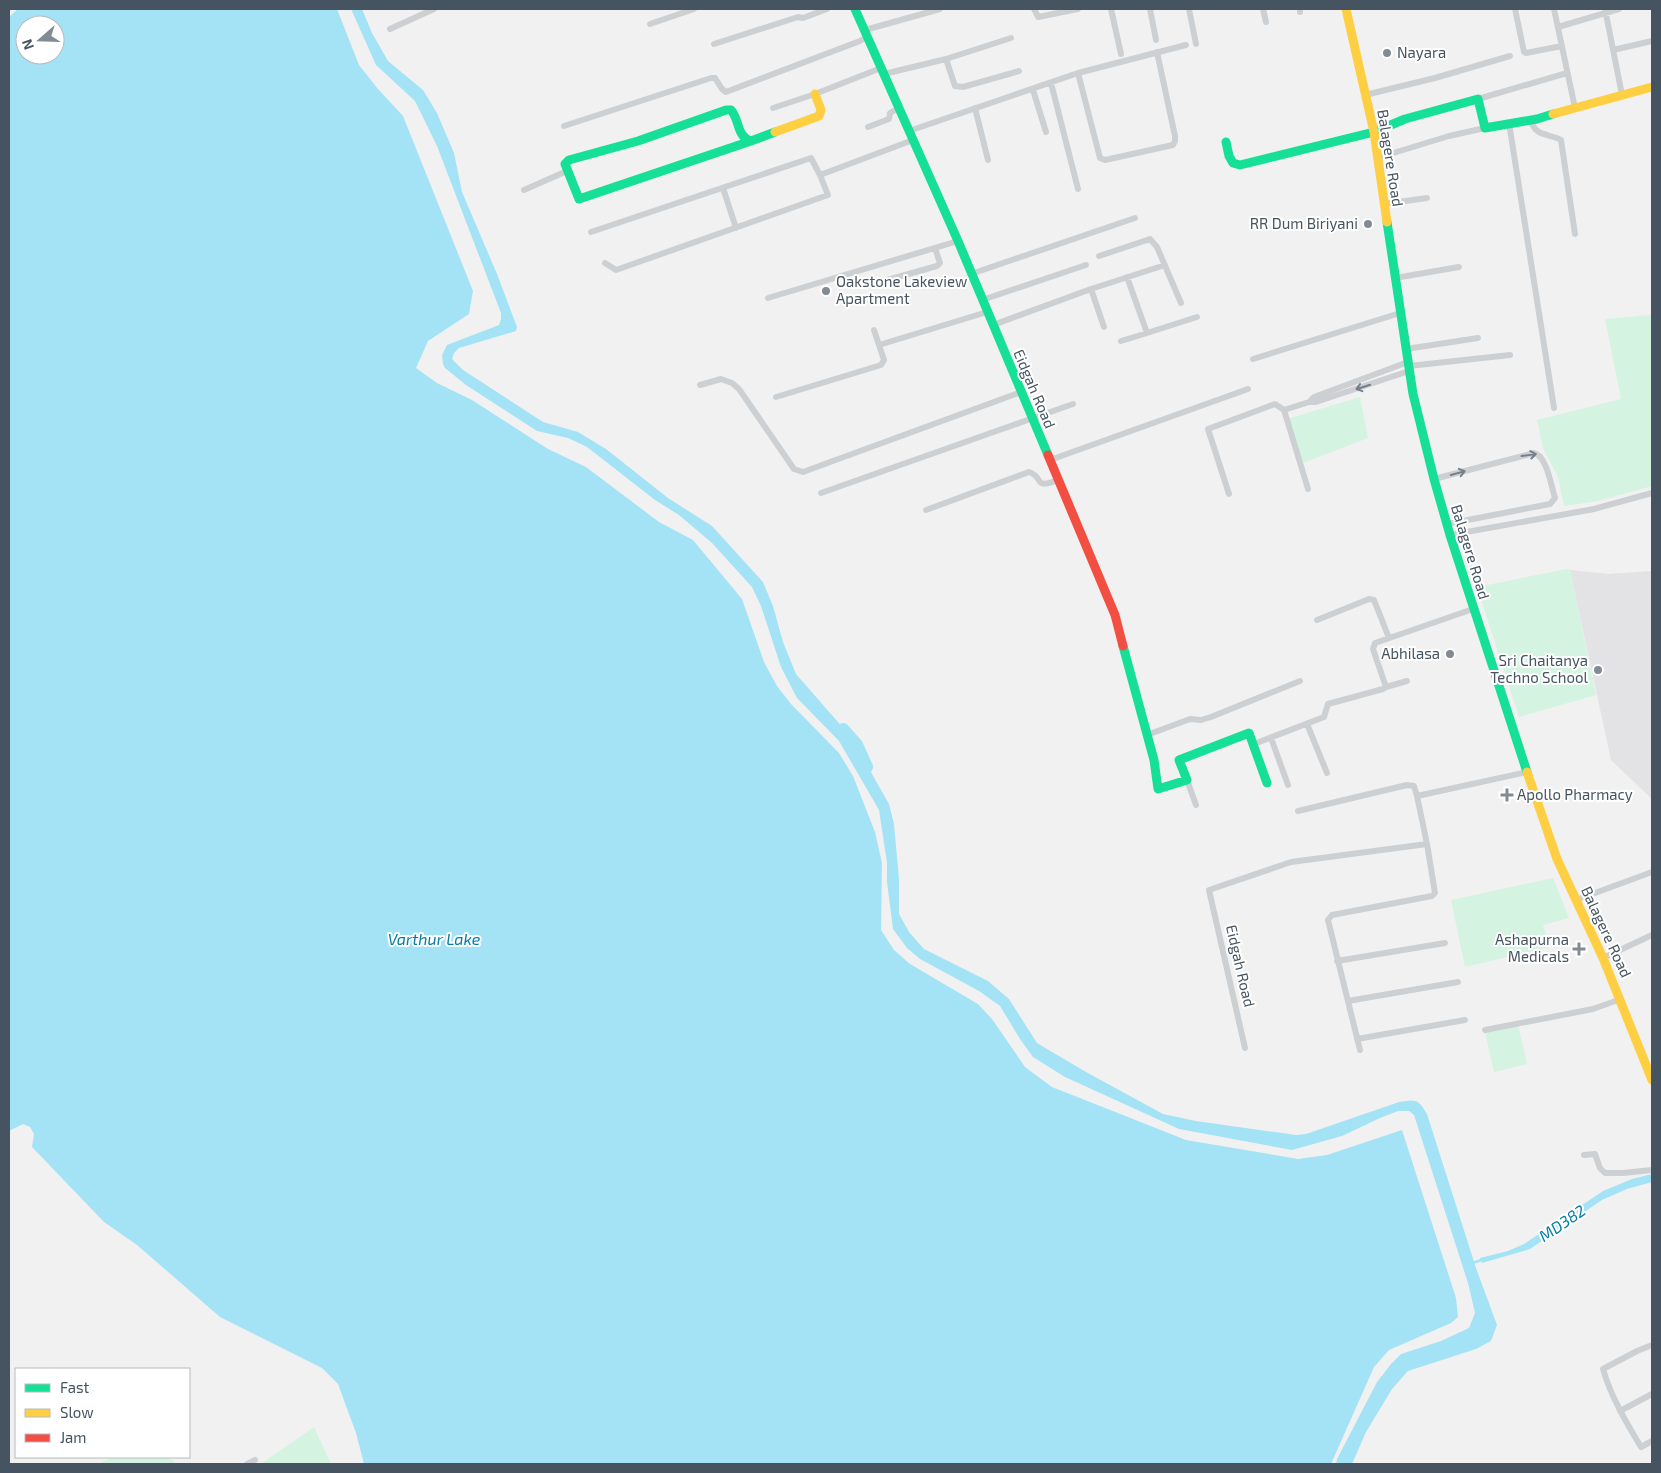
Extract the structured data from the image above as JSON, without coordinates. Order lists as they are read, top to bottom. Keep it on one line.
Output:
{"streets":{"street":["Balagere Road","Eidgah Road"]},"water":["Varthur Lake","MD382"],"places":{"other":["Nayara","RR Dum Biriyani","Oakstone Lakeview Apartment","Abhilasa","Sri Chaitanya Techno School"],"health":["Apollo Pharmacy","Ashapurna Medicals"]},"legend":["Fast","Slow","Jam"],"north":"left"}
